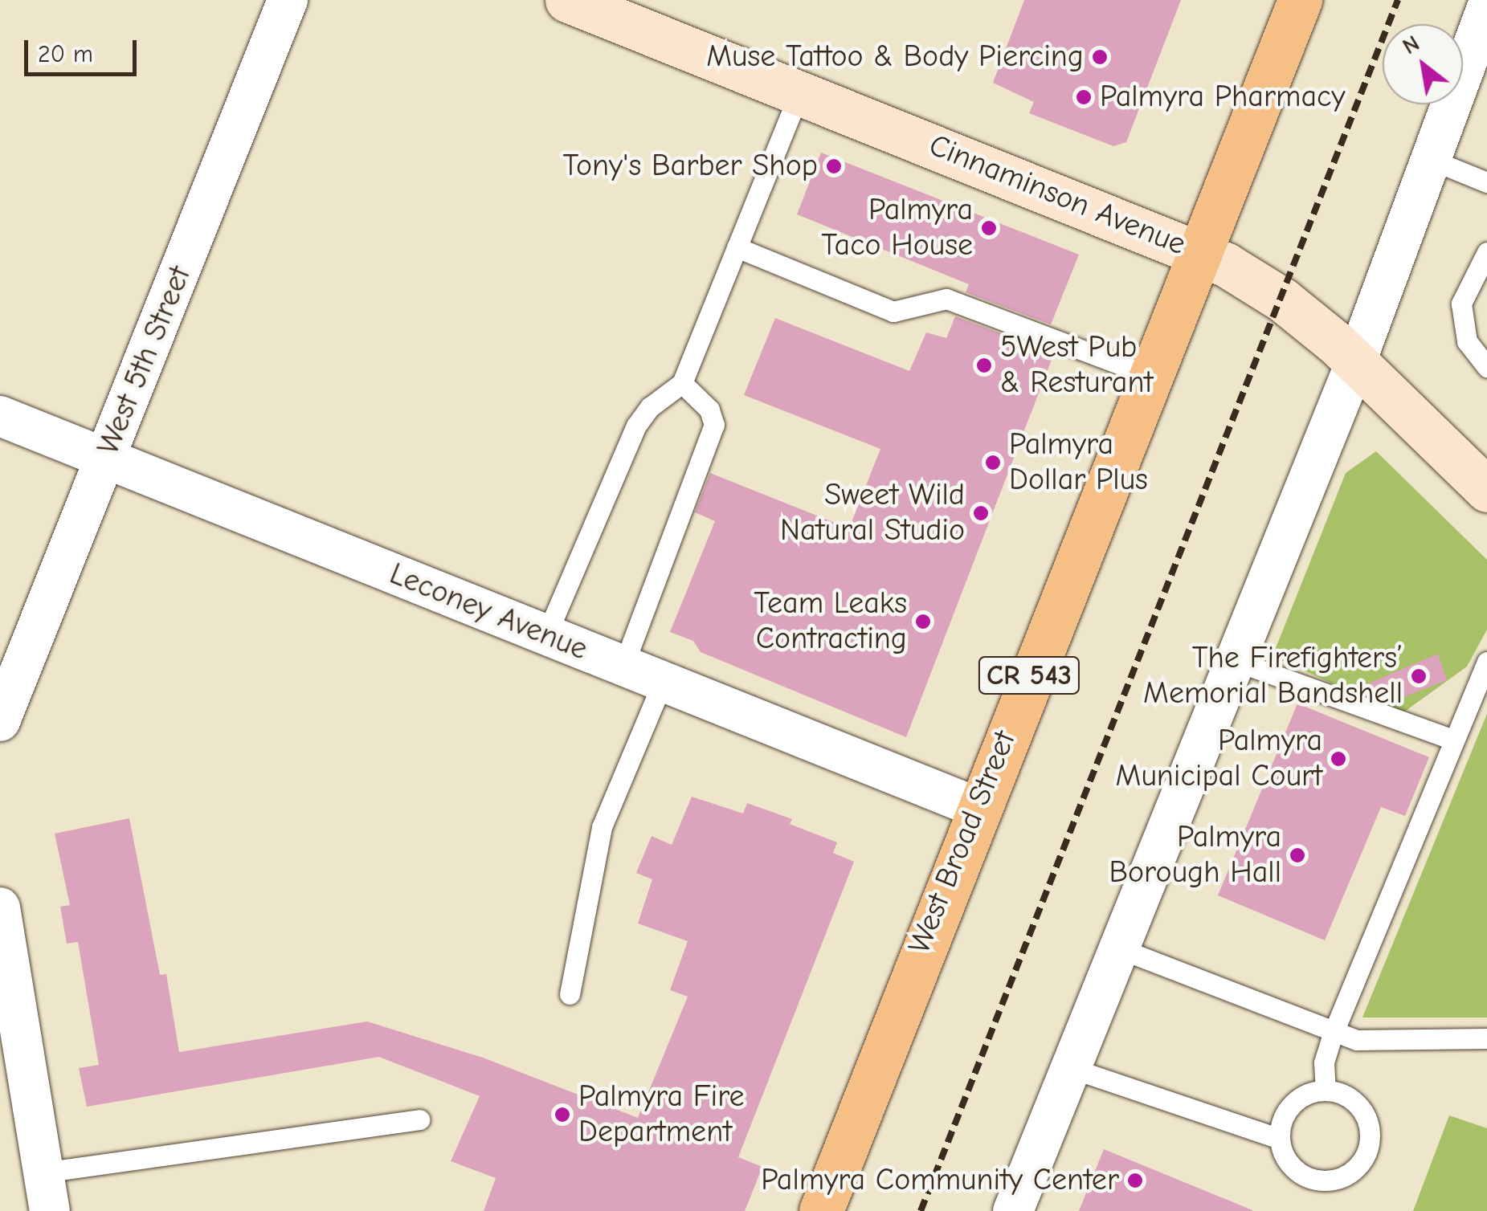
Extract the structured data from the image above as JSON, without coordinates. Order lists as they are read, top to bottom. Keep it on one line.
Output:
{"streets":{"main road":["CR 543","West Broad Street"],"street":["Cinnaminson Avenue","West 5th Street","Leconey Avenue"]},"crossings":[["Cinnaminson Avenue","CR 543"],["Cinnaminson Avenue","West Broad Street"],["West 5th Street","Leconey Avenue"],["Leconey Avenue","West Broad Street"],["CR 543","West Broad Street"]],"places":["Muse Tattoo & Body Piercing","Palmyra Pharmacy","Tony's Barber Shop","Palmyra Taco House","5West Pub & Resturant","Palmyra Dollar Plus","Sweet Wild Natural Studio","Team Leaks Contracting","The Firefighters’ Memorial Bandshell","Palmyra Municipal Court","Palmyra Borough Hall","Palmyra Fire Department","Palmyra Community Center"],"scale_bar":"20 m","north":"top left"}
